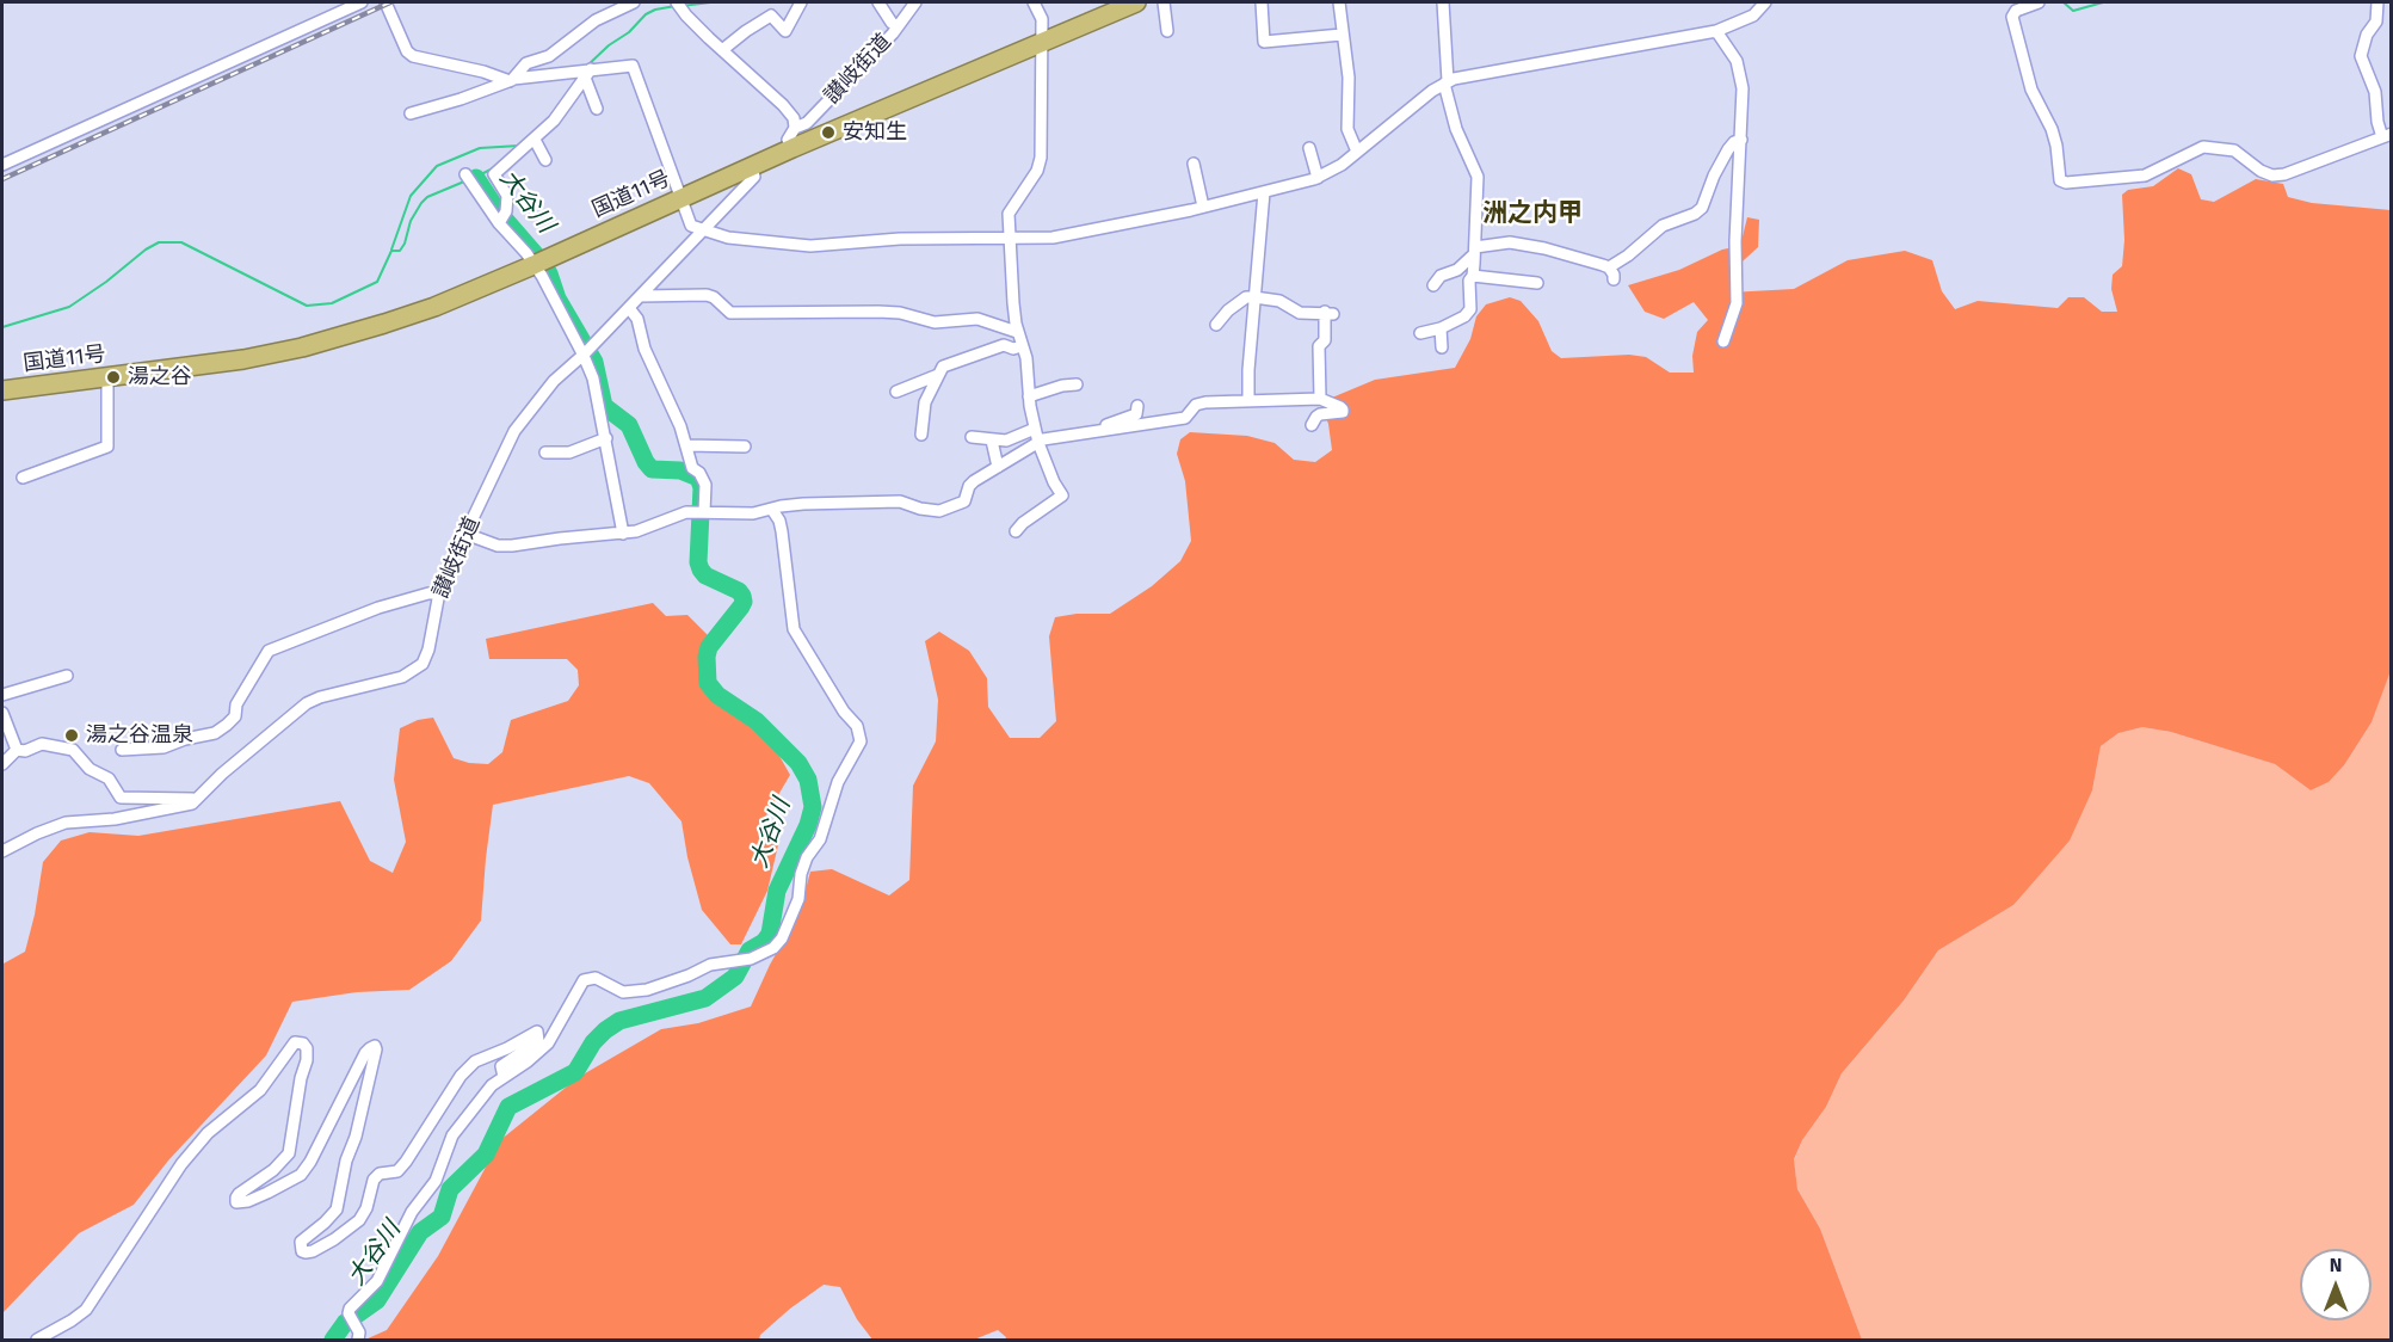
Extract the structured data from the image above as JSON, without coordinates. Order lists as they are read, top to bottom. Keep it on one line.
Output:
{"streets":{"highway":["国道11号"],"street":["讃岐街道"]},"crossings":[["讃岐街道","国道11号"]],"districts":["洲之内甲"],"water":["大谷川"],"places":["安知生","湯之谷","湯之谷温泉"],"north":"top"}
